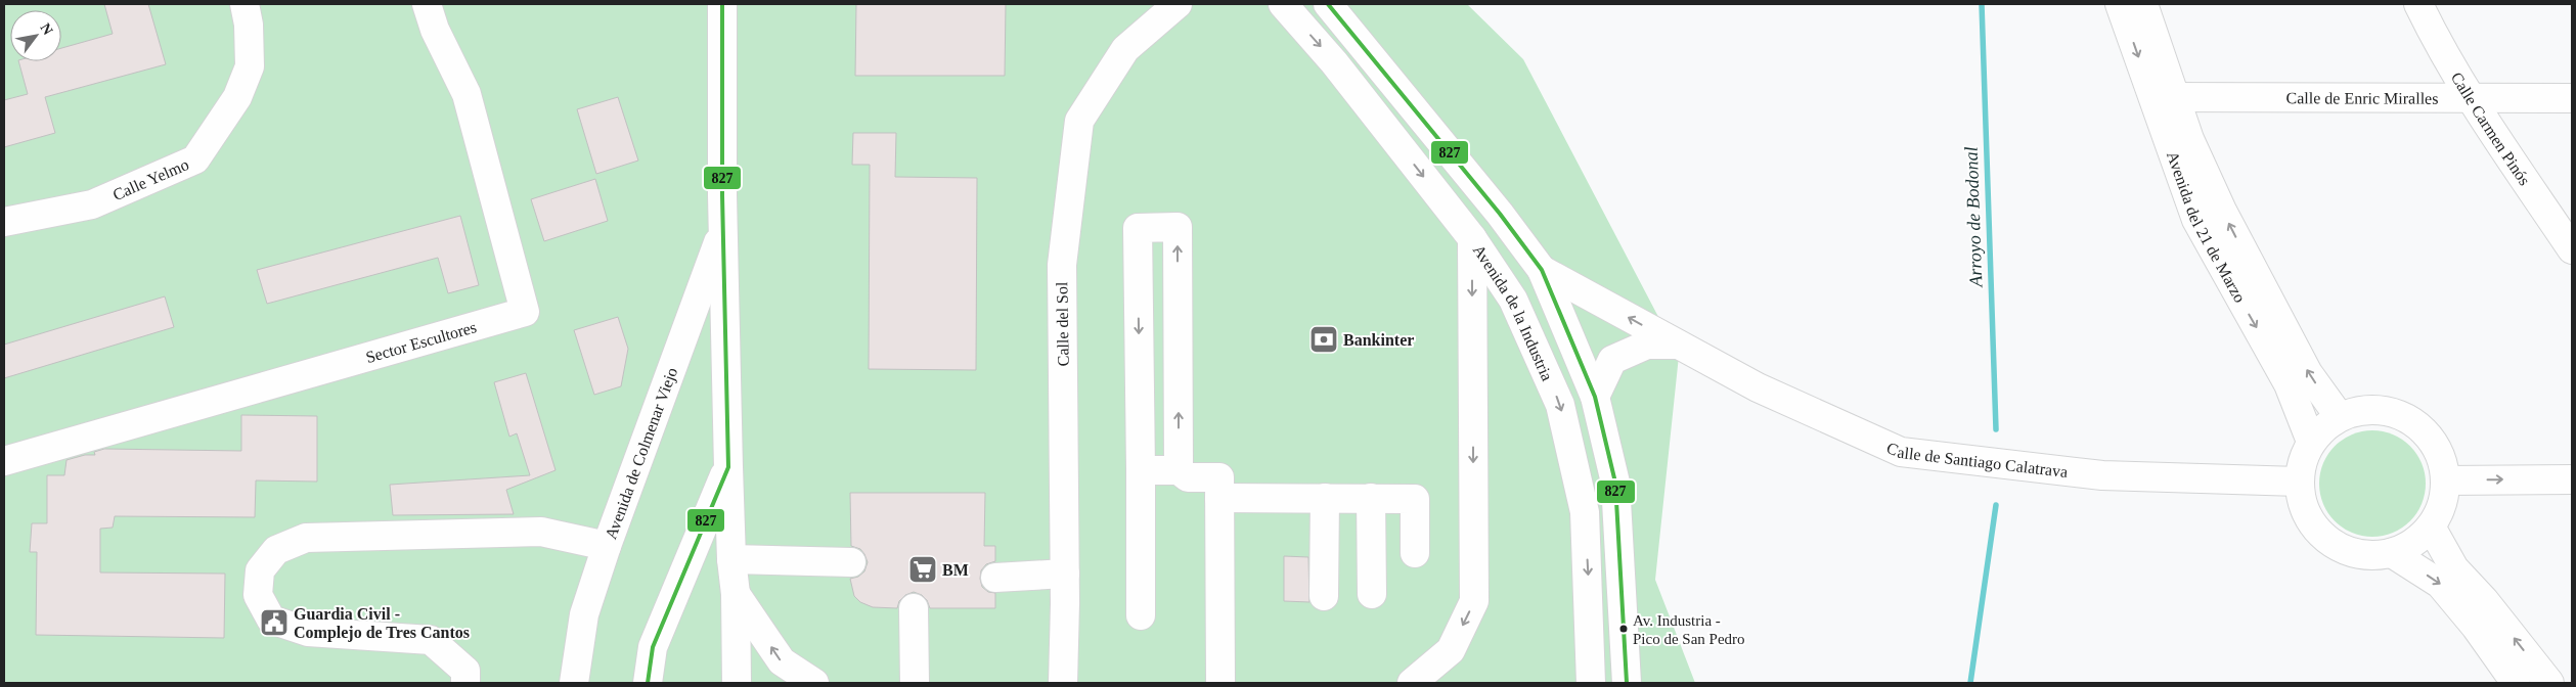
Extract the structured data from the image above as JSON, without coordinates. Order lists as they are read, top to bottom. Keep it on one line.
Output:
{"streets":{"street":["Calle de Enric Miralles","Calle Carmen Pinós","Calle Yelmo","Avenida del 21 de Marzo","Avenida de la Industria","Calle del Sol","Sector Escultores","Avenida de Colmenar Viejo","Calle de Santiago Calatrava"]},"crossings":[["Calle de Enric Miralles","Calle Carmen Pinós"],["Calle de Enric Miralles","Avenida del 21 de Marzo"],["Avenida del 21 de Marzo","Calle de Santiago Calatrava"]],"water":["Arroyo de Bodonal"],"places":{"bank":["Bankinter"],"supermarket":["BM"],"public building":["Guardia Civil - Complejo de Tres Cantos"],"other":["Av. Industria - Pico de San Pedro"]},"lines":["transit line 827"],"north":"top right"}
